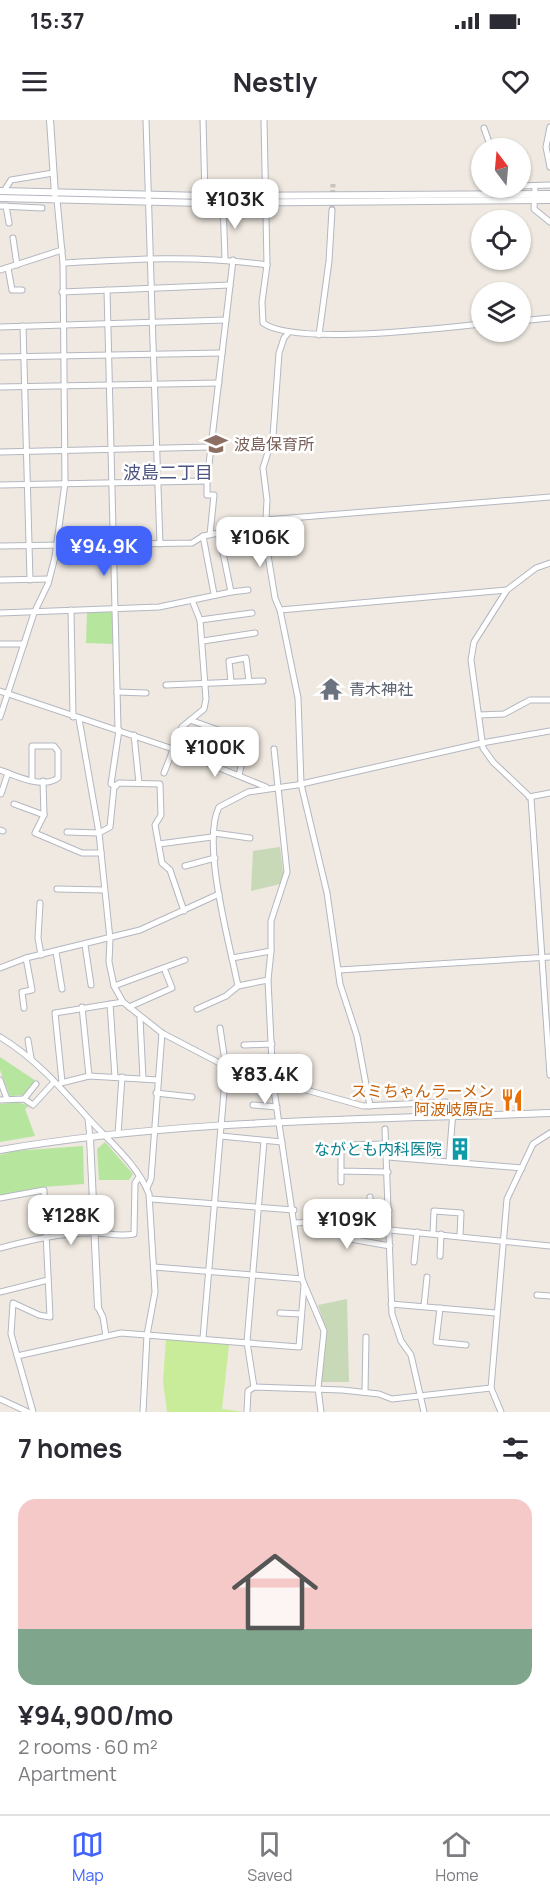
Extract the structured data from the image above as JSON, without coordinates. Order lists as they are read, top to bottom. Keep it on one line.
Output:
{"districts":["波島二丁目"],"places":{"school or university":["波島保育所"],"temple":["青木神社"],"restaurant":["スミちゃんラーメン 阿波岐原店"],"building":["ながとも内科医院"]},"north":"top","page":{"status":"15:37","header":"Nestly","price":["¥103K","¥106K","¥94.9K","¥100K","¥83.4K","¥128K","¥109K"],"heading":"7 homes","list":[{"name":"¥94,900/mo","note":"2 rooms · 60 m² · Apartment"}],"tabs":["Map","Saved","Home"]}}
